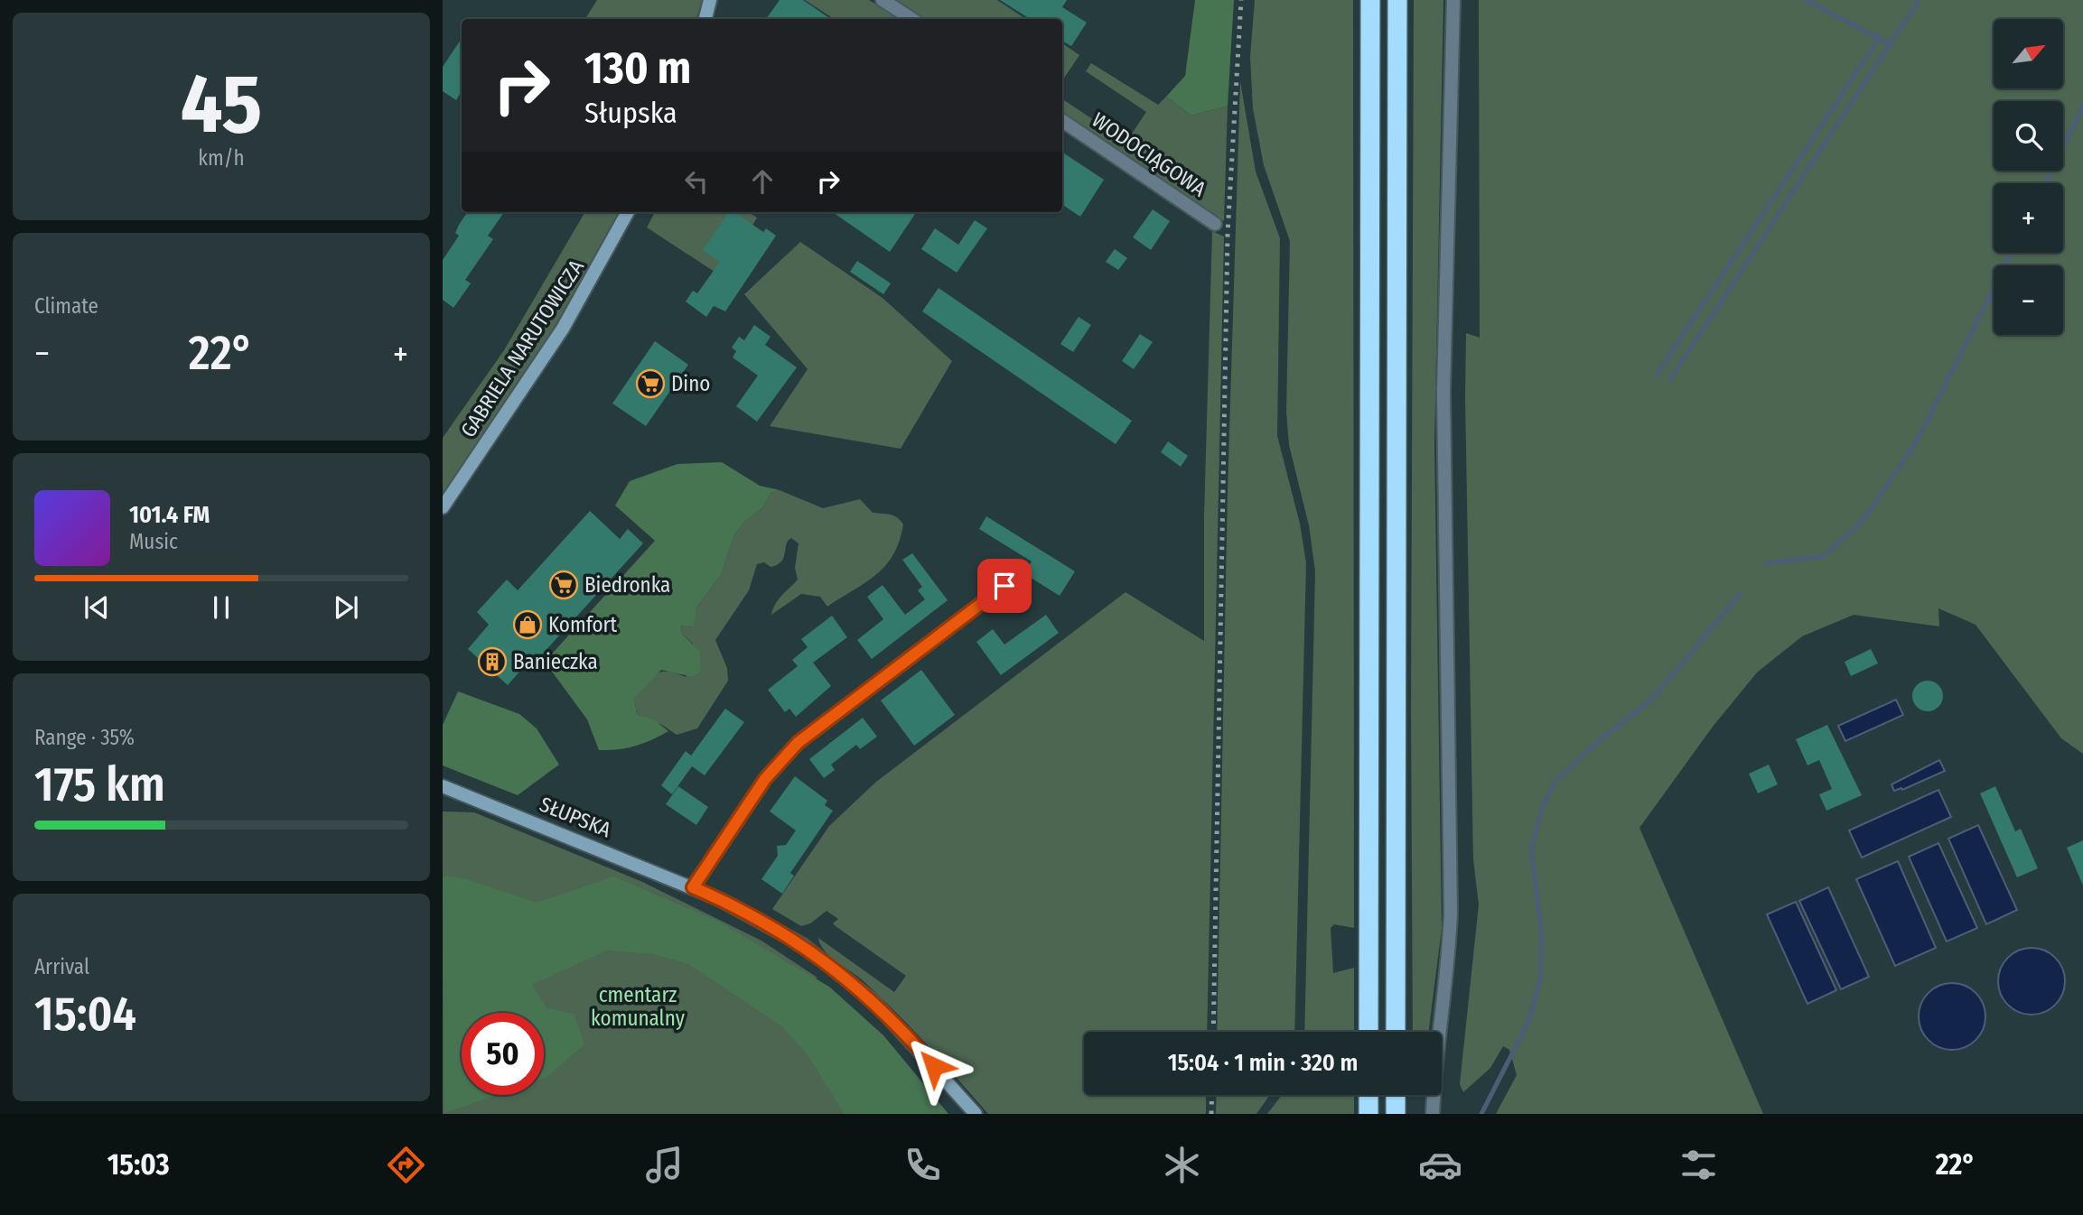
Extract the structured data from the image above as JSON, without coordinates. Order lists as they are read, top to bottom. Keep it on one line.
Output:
{"streets":{"main road":["GABRIELA NARUTOWICZA","SŁUPSKA"],"street":["WODOCIĄGOWA"]},"parks":["cmentarz komunalny"],"places":{"supermarket":["Dino","Biedronka"],"shop":["Komfort"],"building":["Banieczka"]},"north":"top right","page":{"tile":[["45","km/h"],"Climate",["Range · 35%","175 km"],["Arrival","15:04"]],"map_buttons":["+","−"],"turn":["130 m","Słupska"],"heat":["−","22°","+"],"song":["101.4 FM","Music"],"limit":"50","trip":"15:04 · 1 min · 320 m","tabs":["15:03","22°"]}}
